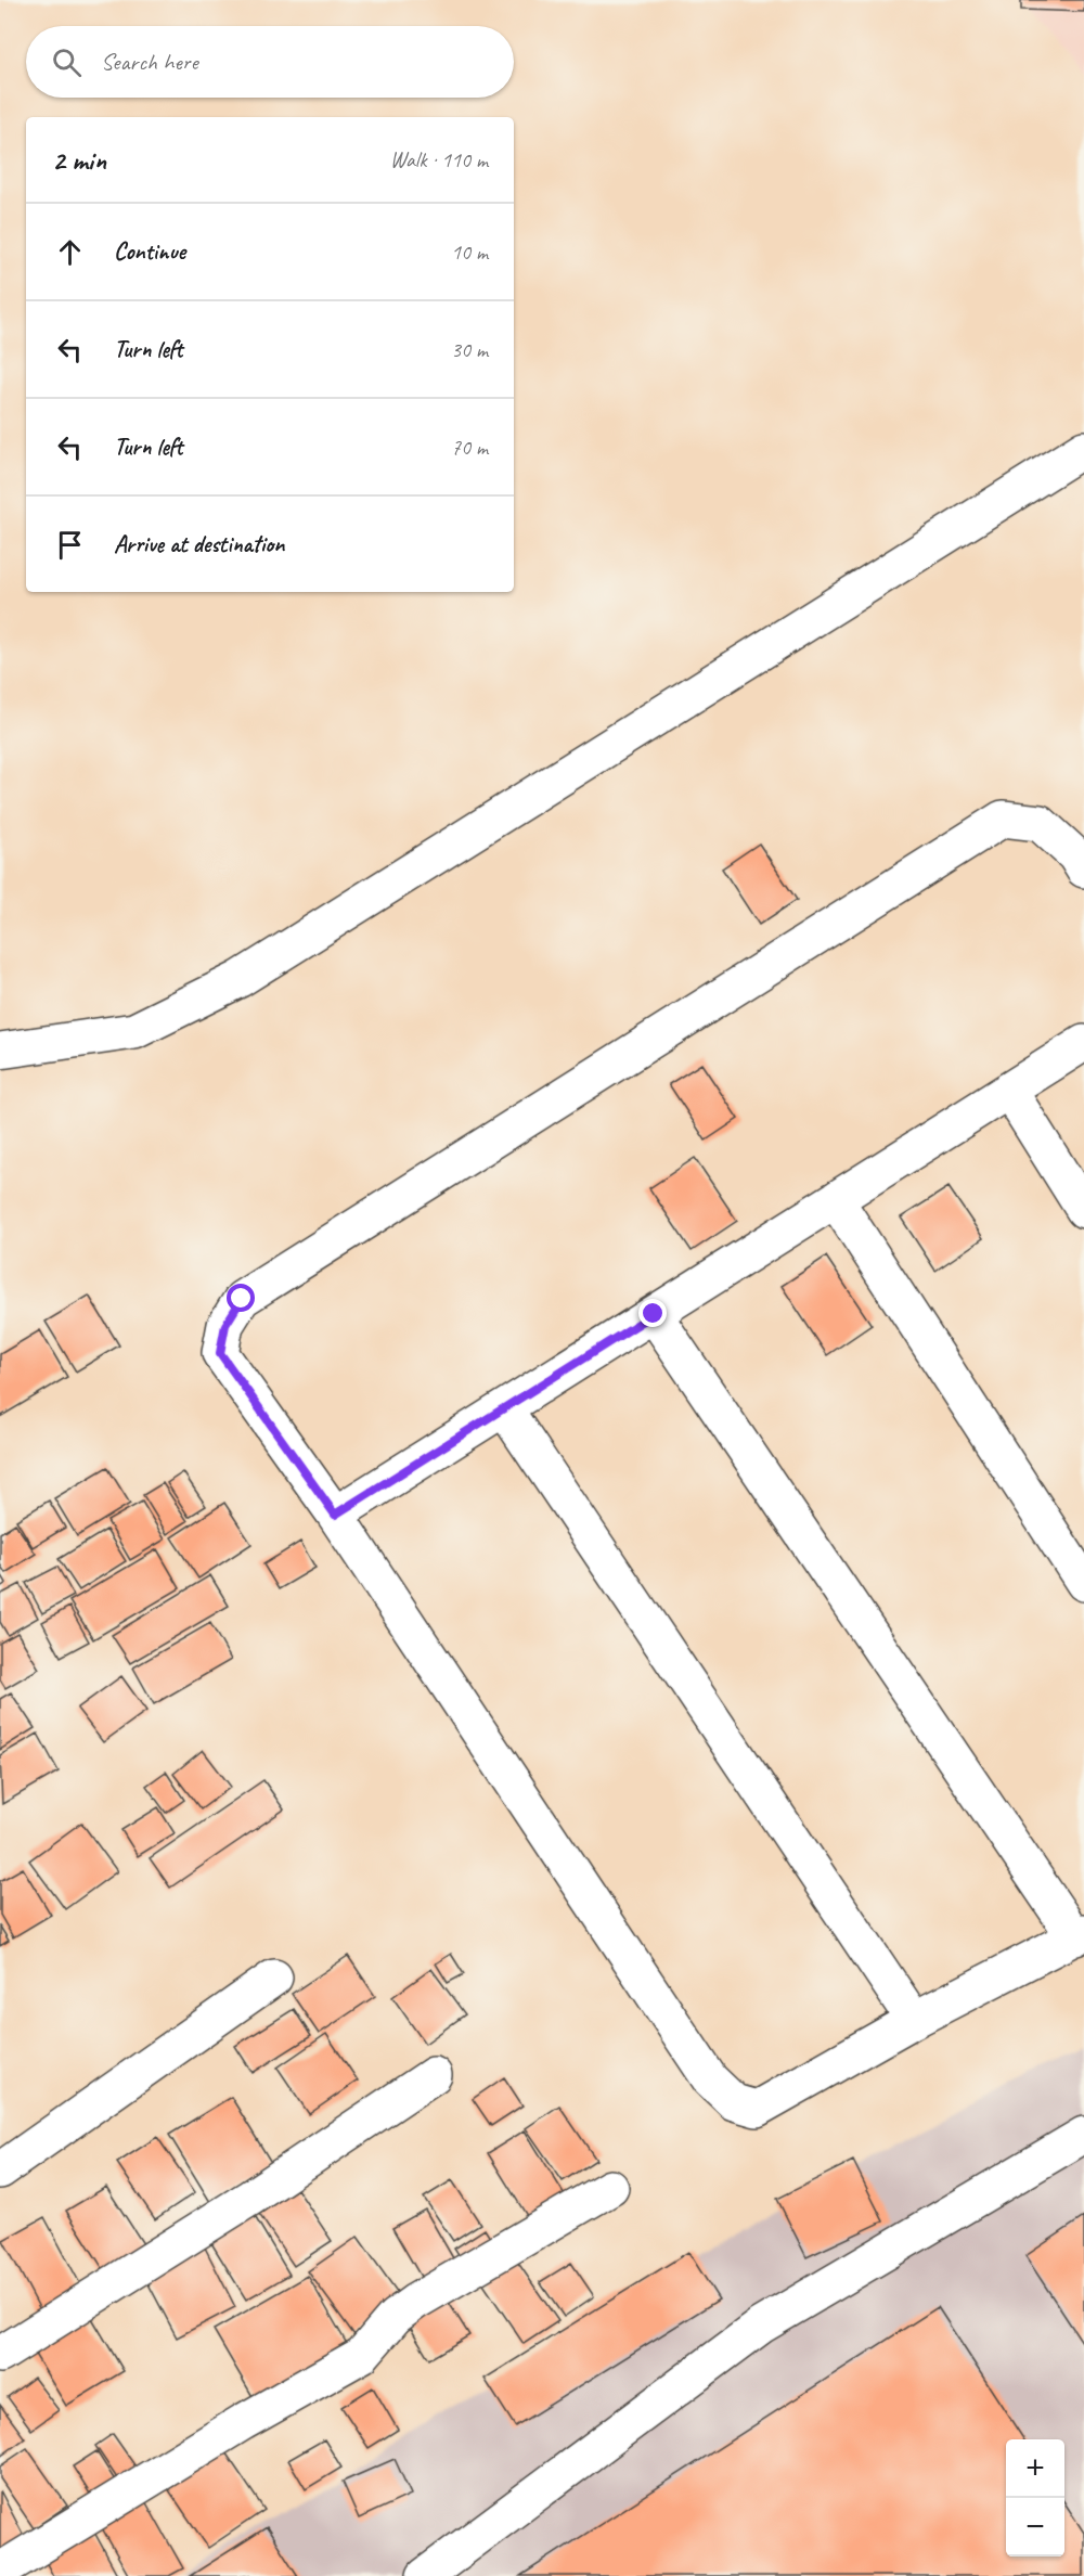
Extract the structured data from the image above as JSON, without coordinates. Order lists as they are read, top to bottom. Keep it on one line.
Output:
{"page":{"search":"Search here","heading":["2 min","Walk · 110 m"],"list":[["Continue","10 m"],["Turn left","30 m"],["Turn left","70 m"],"Arrive at destination"],"map_buttons":["+","−"]}}
